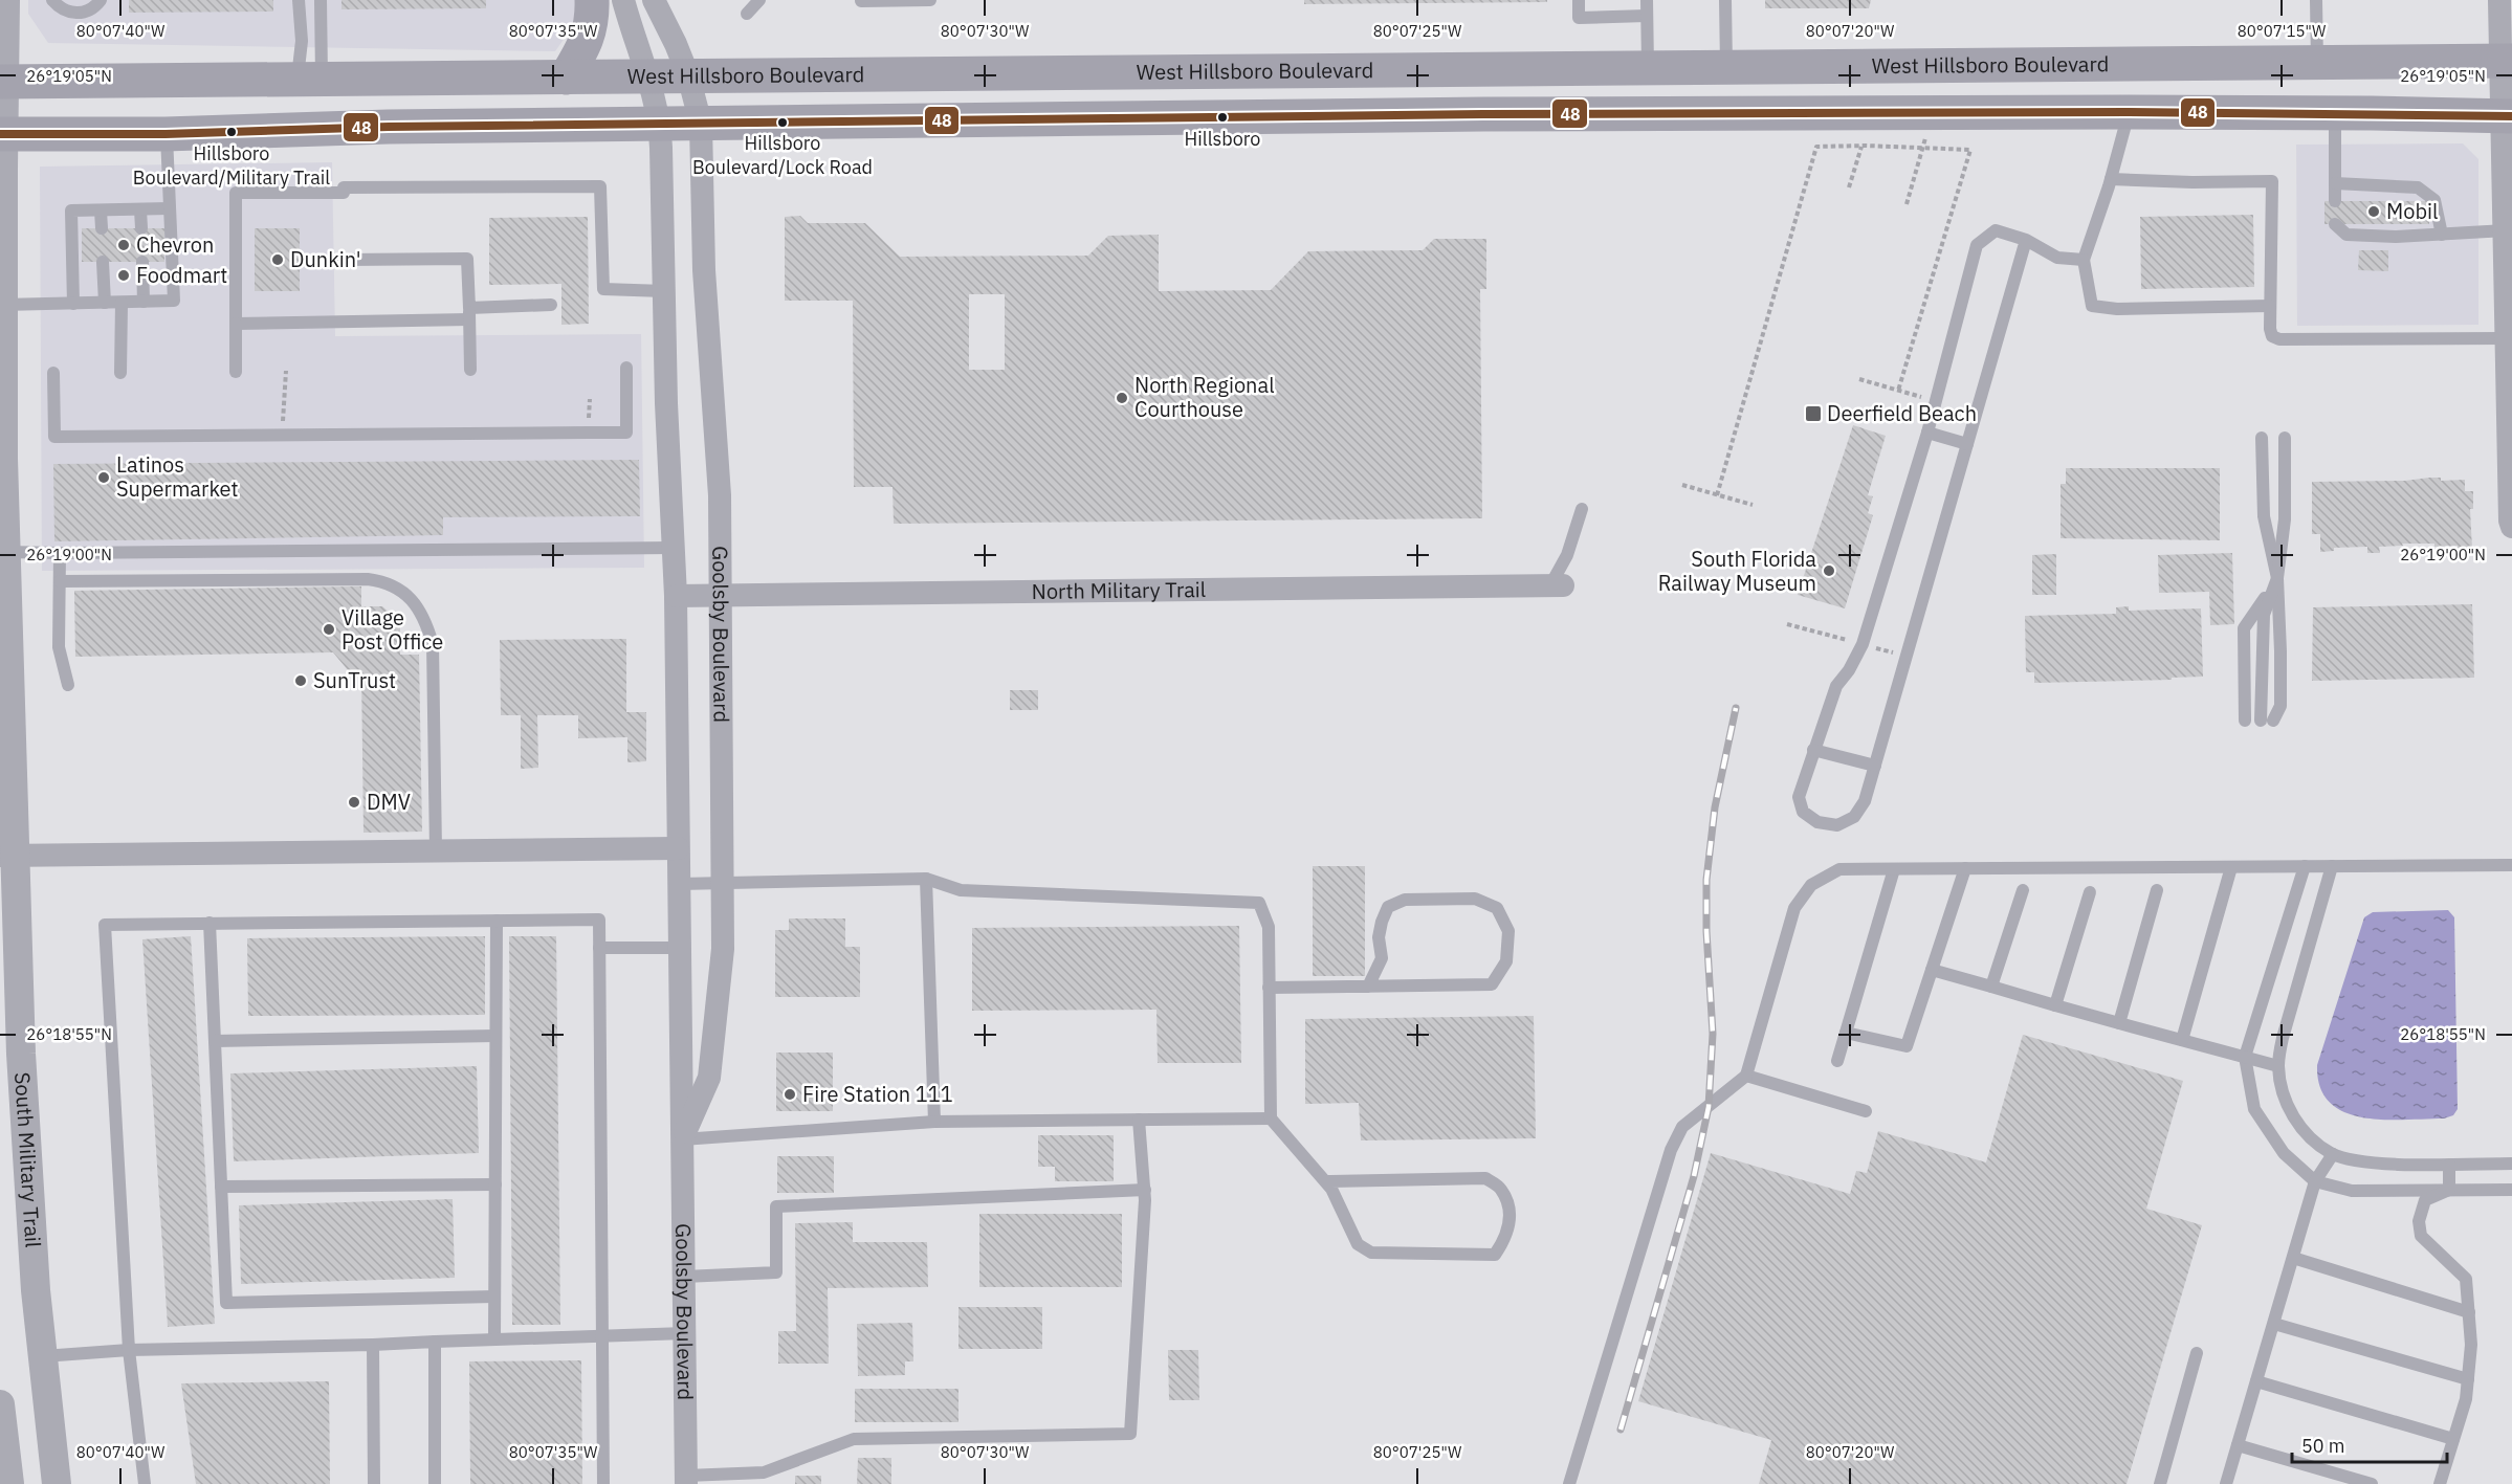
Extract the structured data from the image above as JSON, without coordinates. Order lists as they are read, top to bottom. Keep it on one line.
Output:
{"streets":{"main road":["West Hillsboro Boulevard"],"street":["North Military Trail","Goolsby Boulevard","South Military Trail"]},"crossings":[["West Hillsboro Boulevard","Goolsby Boulevard"],["West Hillsboro Boulevard","South Military Trail"],["North Military Trail","Goolsby Boulevard"]],"places":{"other":["Hillsboro","Hillsboro Boulevard/Lock Road","Hillsboro Boulevard/Military Trail","Mobil","Chevron","Dunkin'","Foodmart","North Regional Courthouse","Latinos Supermarket","South Florida Railway Museum","Village Post Office","SunTrust","DMV","Fire Station 111"],"transit":["Deerfield Beach"]},"lines":["transit line 48"],"scale_bar":"50 m","coordinates":["80°07'40\"W","80°07'35\"W","80°07'30\"W","80°07'25\"W","80°07'20\"W","80°07'15\"W","26°19'05\"N","26°19'00\"N","26°18'55\"N"]}
